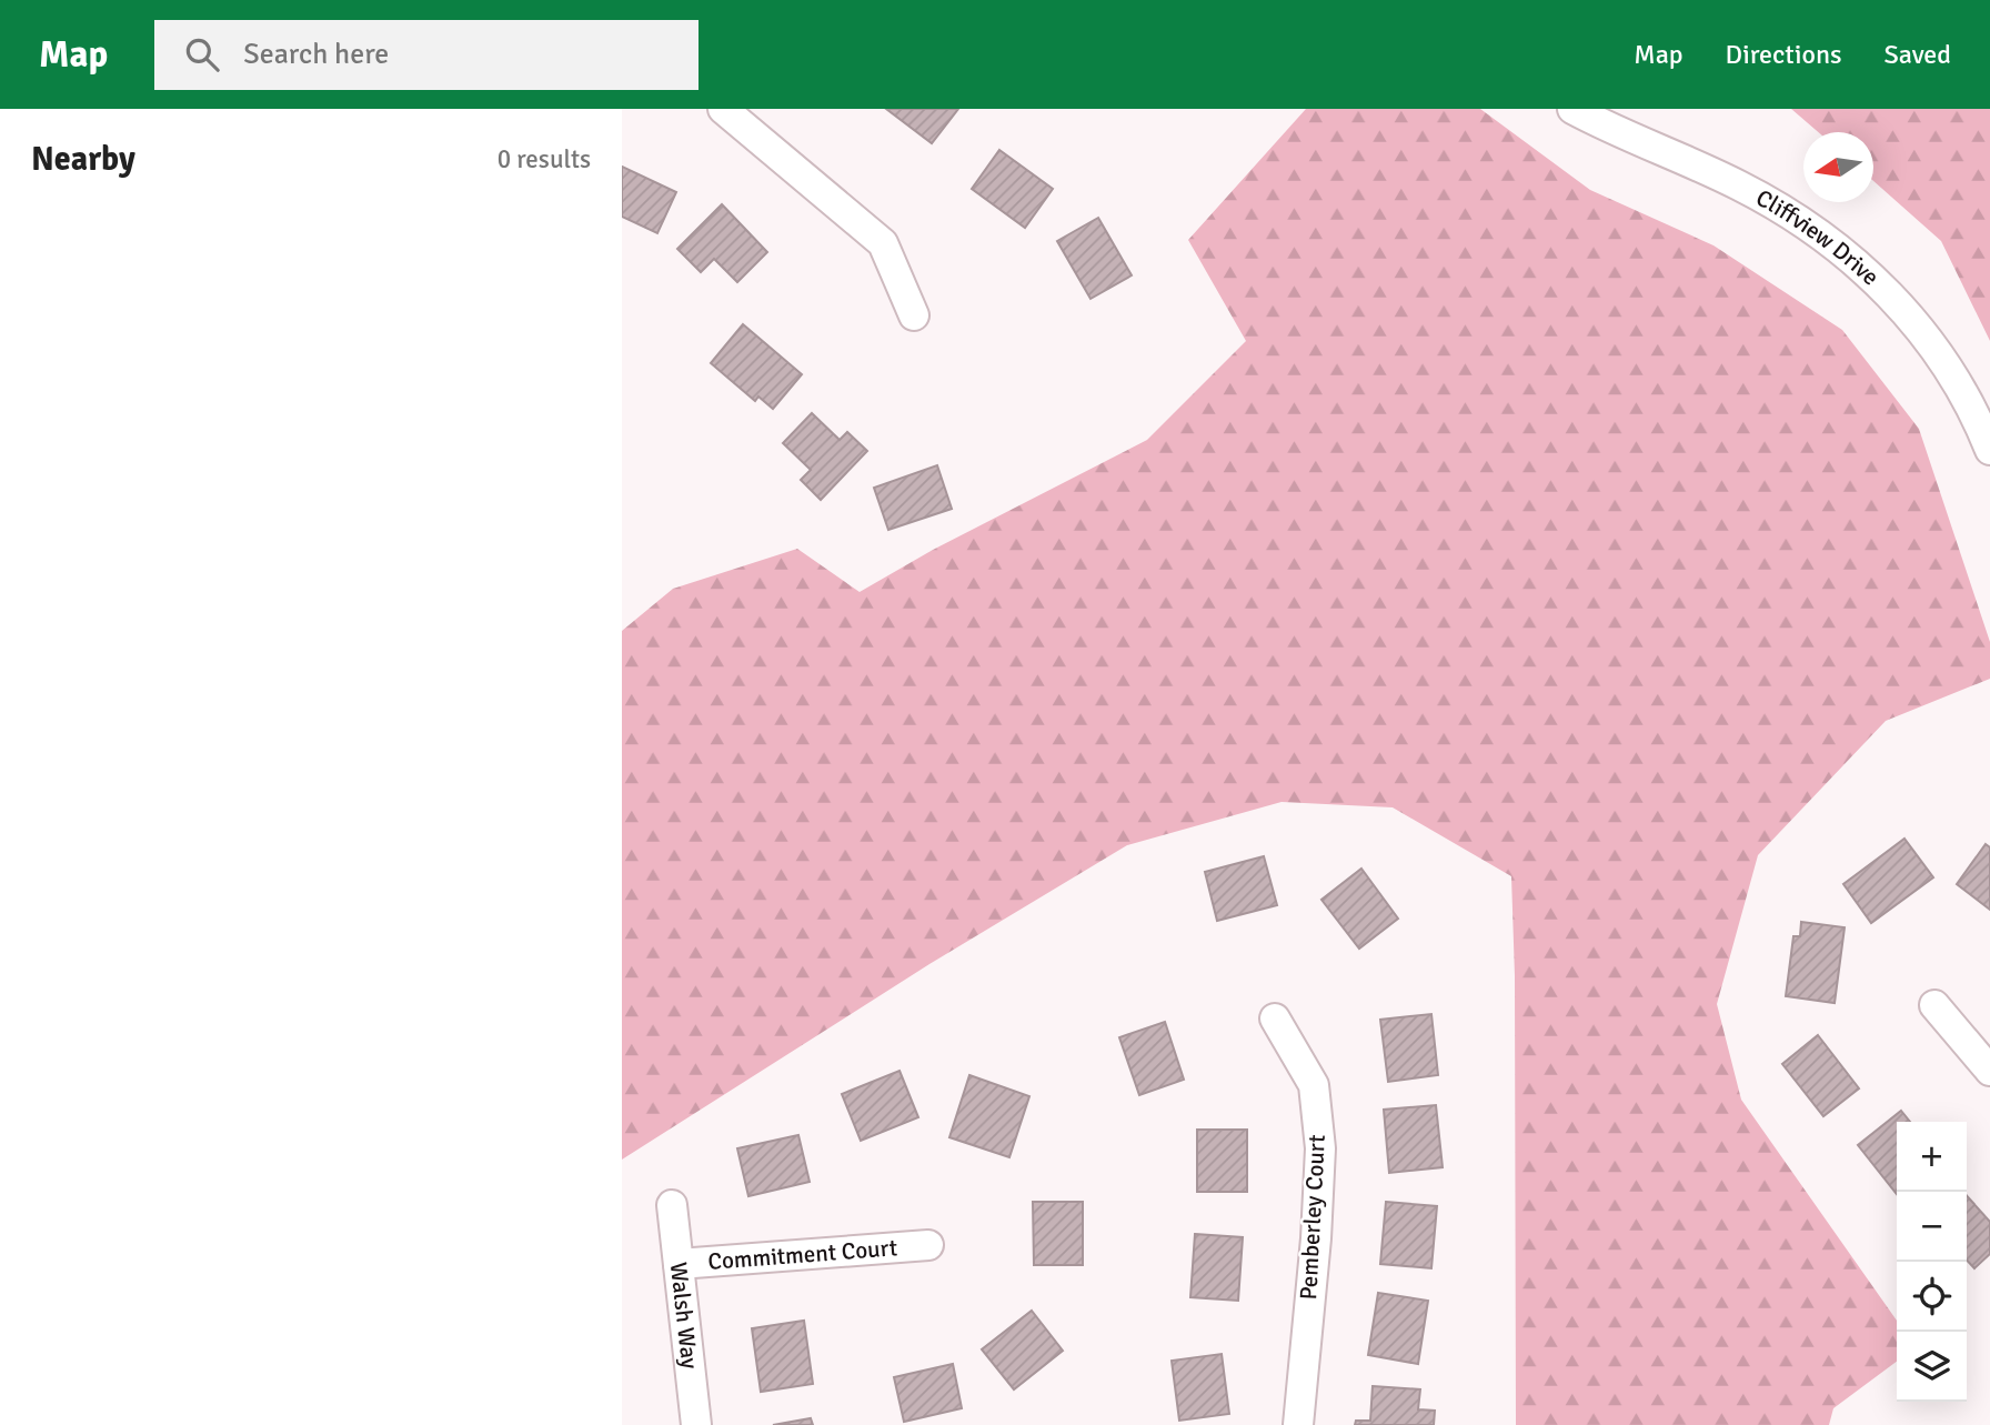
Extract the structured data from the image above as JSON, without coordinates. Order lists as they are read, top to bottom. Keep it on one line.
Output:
{"streets":{"street":["Cliffview Drive","Pemberley Court","Commitment Court","Walsh Way"]},"crossings":[["Commitment Court","Walsh Way"]],"north":"left","page":{"header":"Map","search":"Search here","nav":["Map","Directions","Saved"],"heading":["Nearby","0 results"],"map_buttons":["+","−"]}}
